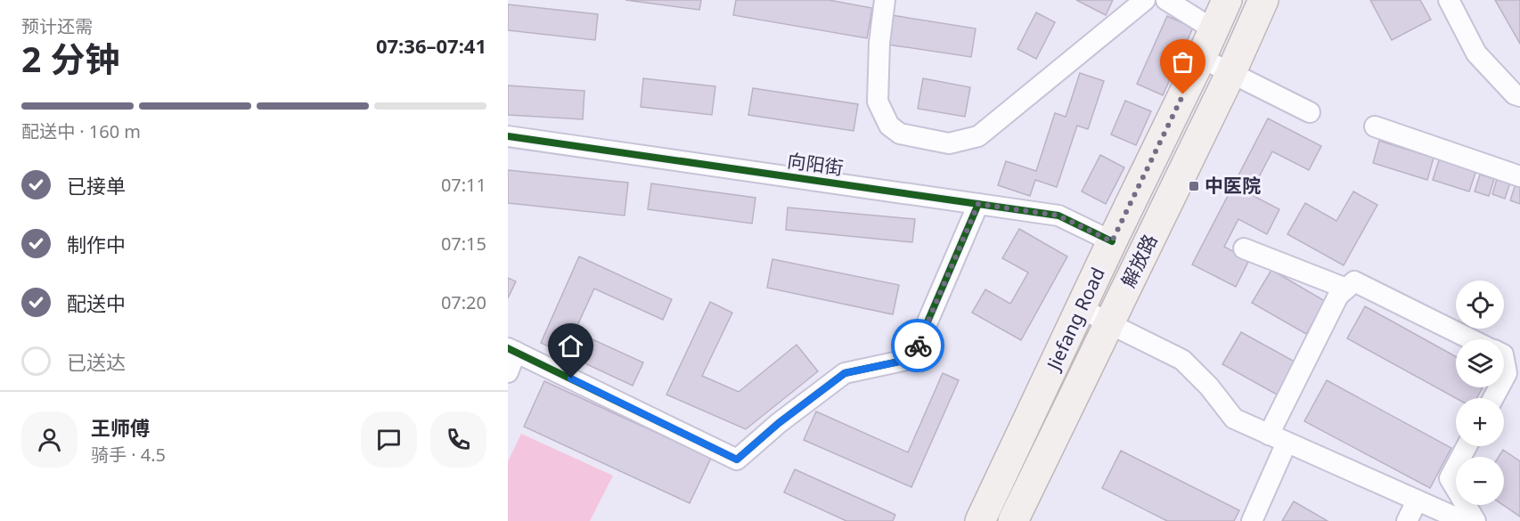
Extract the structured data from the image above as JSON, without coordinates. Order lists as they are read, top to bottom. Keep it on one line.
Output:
{"streets":{"main road":["解放路","Jiefang Road"],"street":["向阳街"]},"crossings":[["向阳街","Jiefang Road"]],"places":{"transit":["中医院"]},"page":{"heading":["2 分钟","预计还需","07:36–07:41"],"panel":["王师傅","骑手 · 4.5"],"bar":"配送中 · 160 m","list":[["已接单","07:11"],["制作中","07:15"],["配送中","07:20"],"已送达"],"map_buttons":["+","−"]}}
